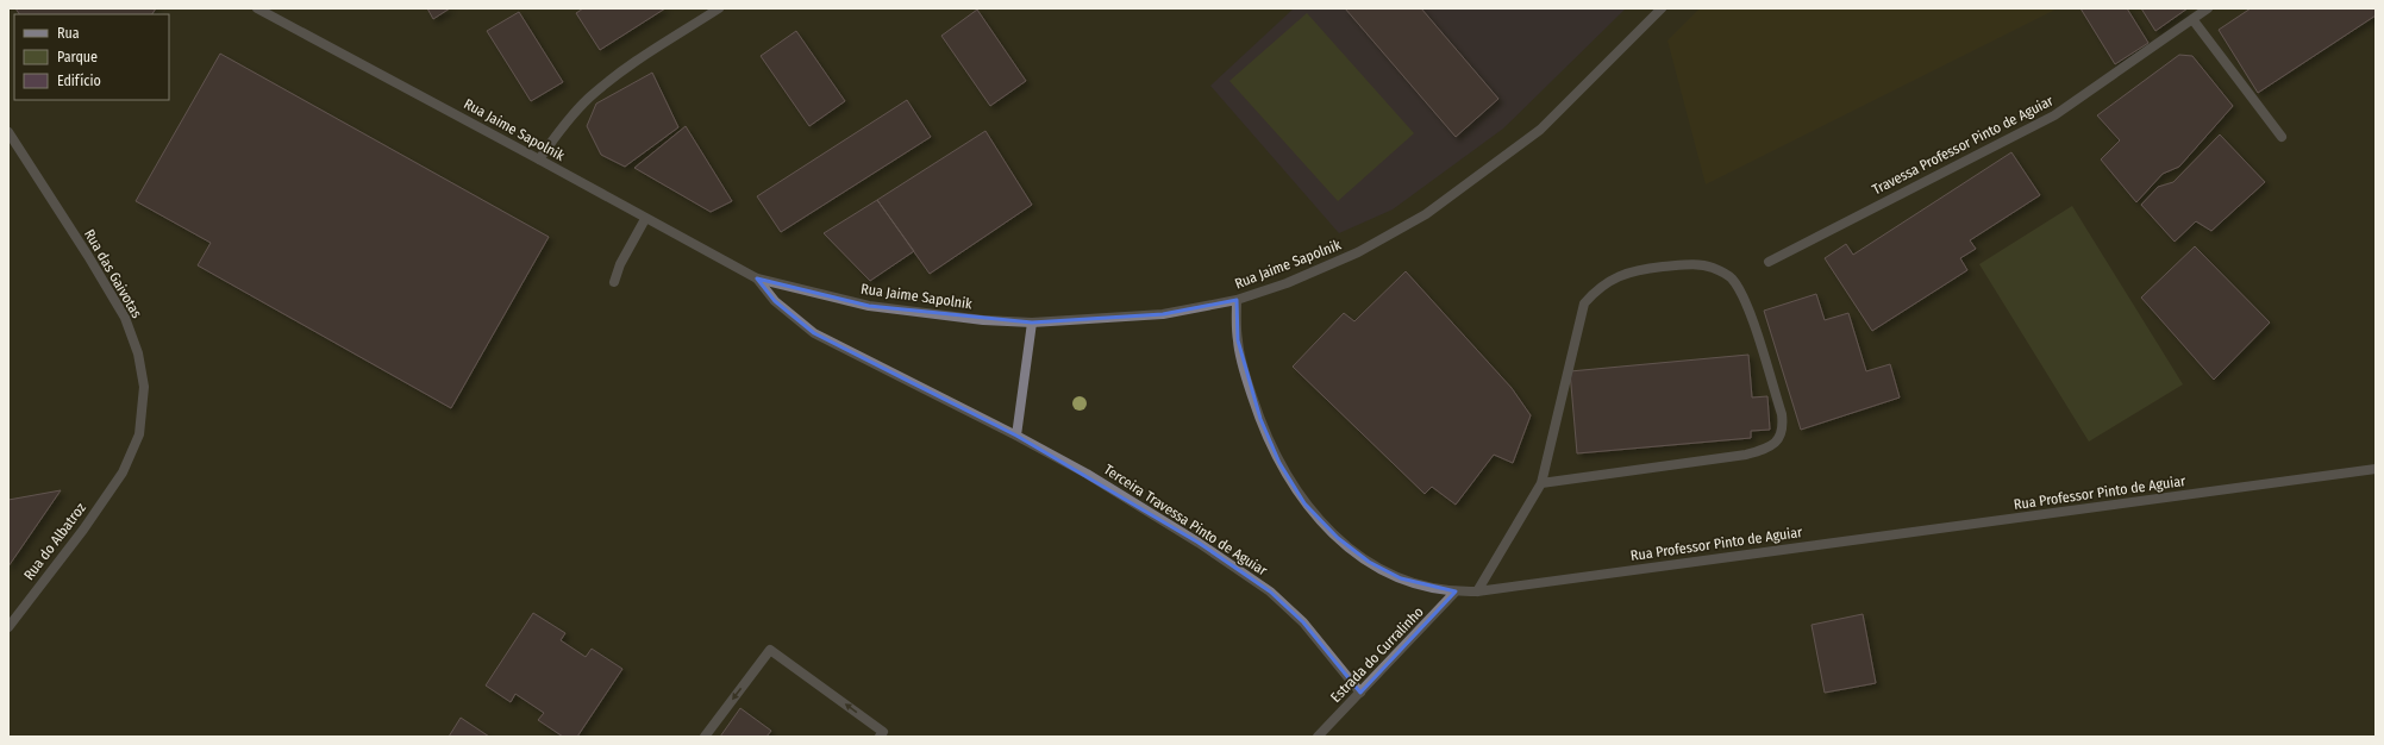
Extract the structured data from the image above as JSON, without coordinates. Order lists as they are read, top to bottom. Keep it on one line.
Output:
{"streets":{"street":["Rua Jaime Sapolnik","Travessa Professor Pinto de Aguiar","Rua das Gaivotas","Rua Professor Pinto de Aguiar","Terceira Travessa Pinto de Aguiar","Rua do Albatroz","Estrada do Curralinho"]},"crossings":[["Rua Jaime Sapolnik","Rua Professor Pinto de Aguiar"],["Rua Jaime Sapolnik","Terceira Travessa Pinto de Aguiar"],["Rua das Gaivotas","Rua do Albatroz"],["Rua Professor Pinto de Aguiar","Estrada do Curralinho"],["Terceira Travessa Pinto de Aguiar","Estrada do Curralinho"]],"legend":["Rua","Parque","Edifício"]}
